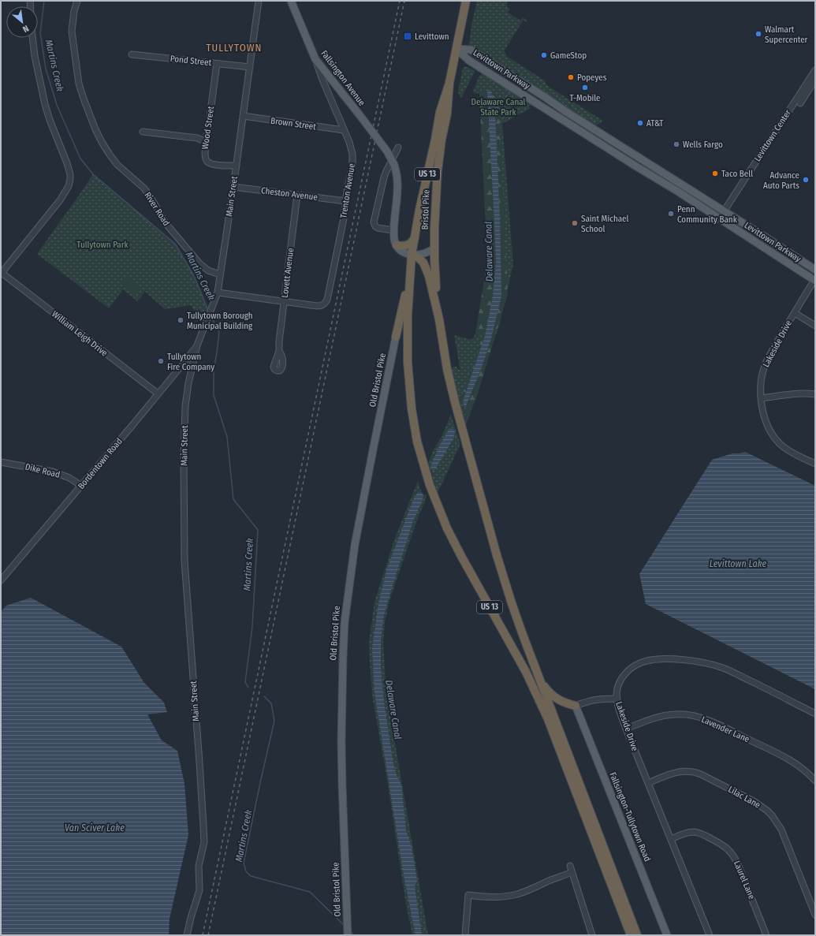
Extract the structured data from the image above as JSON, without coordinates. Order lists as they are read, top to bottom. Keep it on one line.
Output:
{"streets":{"highway":["US 13","Bristol Pike"],"main road":["Levittown Parkway","Fallsington Avenue","Old Bristol Pike","Fallsington-Tullytown Road"],"street":["Pond Street","Brown Street","Wood Street","Levittown Center","Trenton Avenue","Cheston Avenue","Main Street","River Road","Lovett Avenue","William Leigh Drive","Lakeside Drive","Bordentown Road","Dike Road","Lavender Lane","Lilac Lane","Laurel Lane"]},"crossings":[["Pond Street","Wood Street"],["Pond Street","Main Street"],["Levittown Parkway","Levittown Center"],["Levittown Parkway","Bristol Pike"],["Levittown Parkway","Lakeside Drive"],["Fallsington Avenue","Trenton Avenue"],["Brown Street","Trenton Avenue"],["Brown Street","Main Street"],["Wood Street","Main Street"],["US 13","Bristol Pike"],["Trenton Avenue","Cheston Avenue"],["Trenton Avenue","Lovett Avenue"],["Cheston Avenue","Main Street"],["Cheston Avenue","Lovett Avenue"],["Main Street","River Road"],["Main Street","Bordentown Road"],["William Leigh Drive","Bordentown Road"],["Lakeside Drive","Lavender Lane"],["Lakeside Drive","Lilac Lane"],["Lakeside Drive","Laurel Lane"],["Bordentown Road","Dike Road"]],"districts":["TULLYTOWN"],"water":["Martins Creek","Delaware Canal","Levittown Lake","Van Sciver Lake"],"parks":["Delaware Canal State Park","Tullytown Park"],"places":{"other":["Walmart Supercenter","GameStop","Popeyes","T-Mobile","AT&T","Wells Fargo","Taco Bell","Advance Auto Parts","Penn Community Bank","Saint Michael School","Tullytown Borough Municipal Building","Tullytown Fire Company"],"transit":["Levittown"]},"north":"bottom right"}
